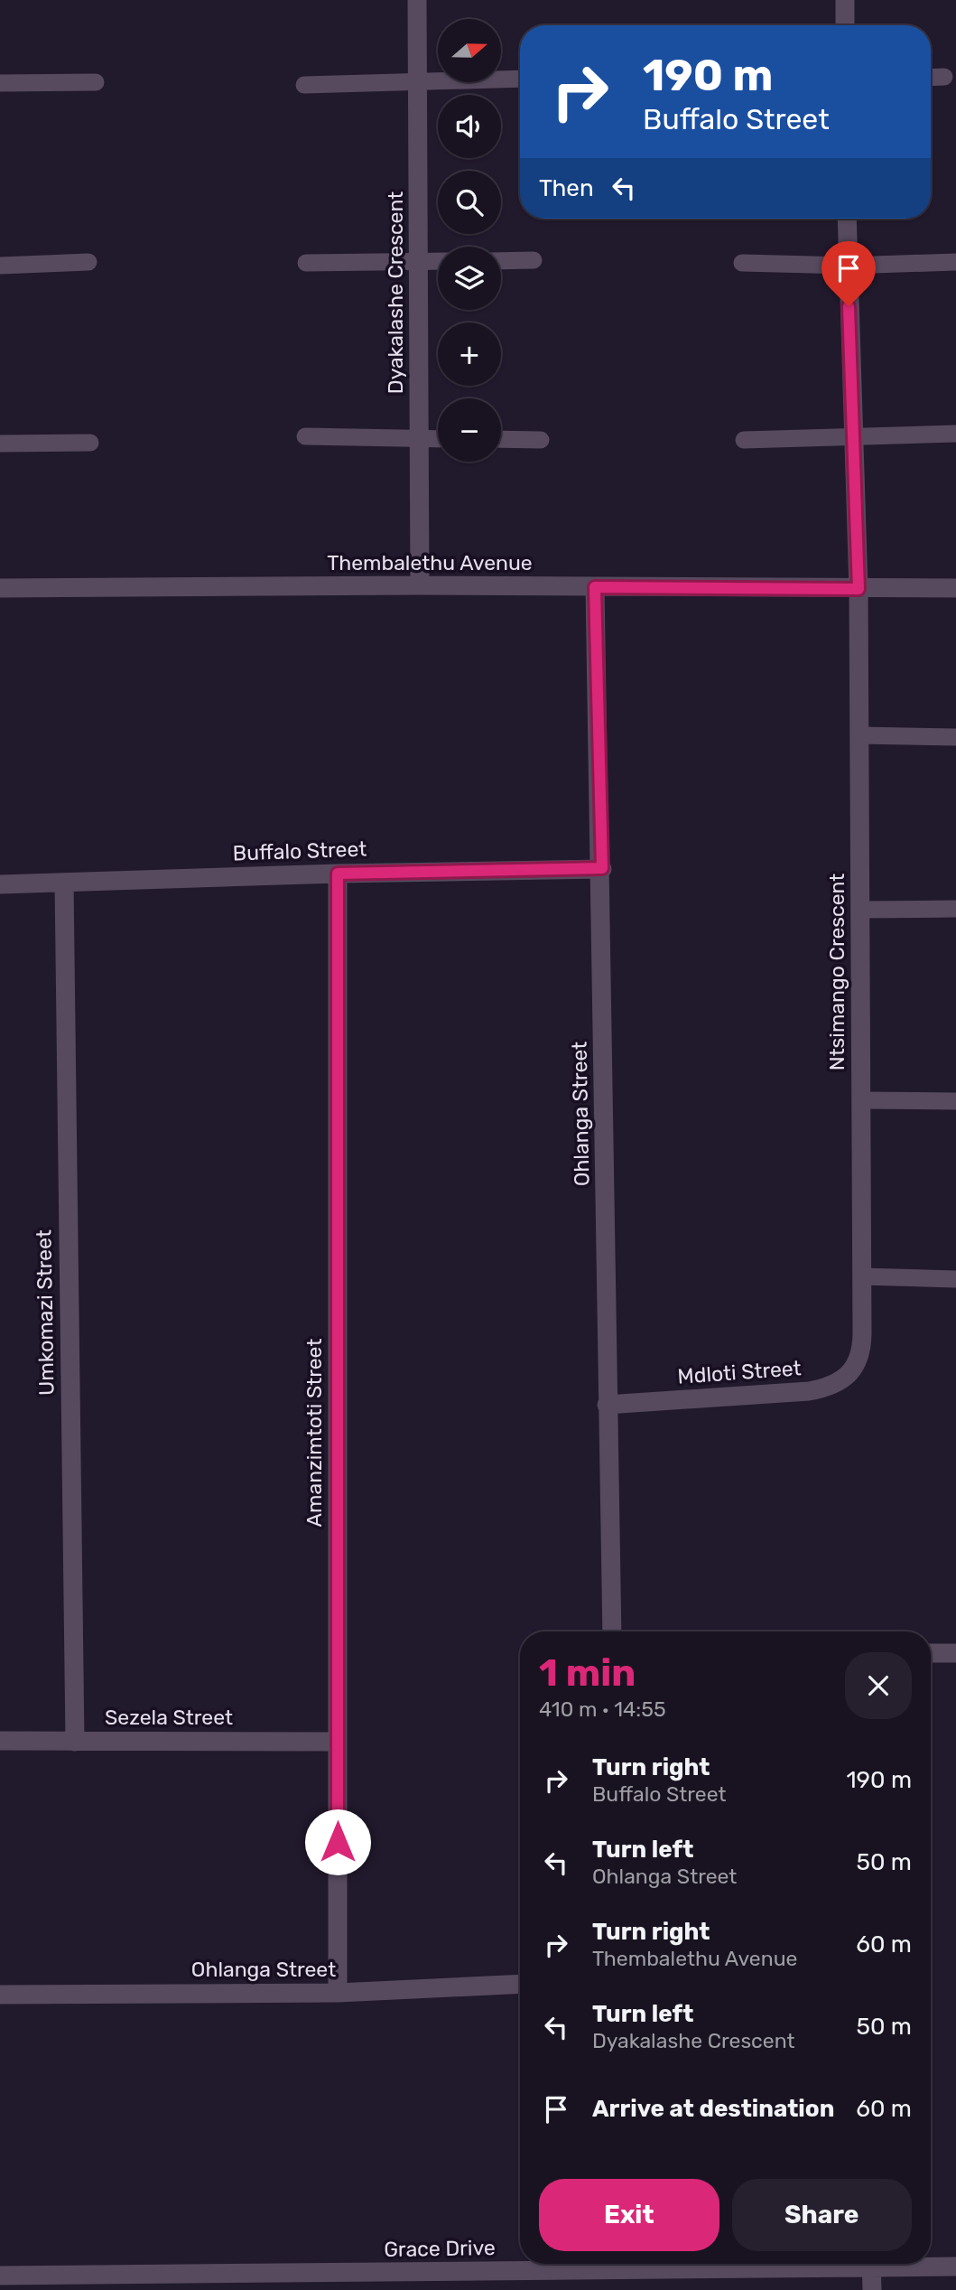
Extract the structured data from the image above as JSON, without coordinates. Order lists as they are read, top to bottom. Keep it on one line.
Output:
{"streets":{"street":["Dyakalashe Crescent","Thembalethu Avenue","Buffalo Street","Ntsimango Crescent","Ohlanga Street","Umkomazi Street","Mdloti Street","Amanzimtoti Street","Sezela Street","Grace Drive"]},"crossings":[["Dyakalashe Crescent","Thembalethu Avenue"],["Thembalethu Avenue","Ntsimango Crescent"],["Thembalethu Avenue","Ohlanga Street"],["Buffalo Street","Ohlanga Street"],["Buffalo Street","Umkomazi Street"],["Buffalo Street","Amanzimtoti Street"],["Ntsimango Crescent","Mdloti Street"],["Ohlanga Street","Mdloti Street"],["Ohlanga Street","Amanzimtoti Street"],["Umkomazi Street","Sezela Street"],["Amanzimtoti Street","Sezela Street"]],"north":"right","page":{"map_buttons":["+","−"],"turn":["190 m","Buffalo Street"],"then":"Then","heading":["1 min","410 m · 14:55"],"list":[{"name":"Turn right","note":"Buffalo Street","value":"190 m"},{"name":"Turn left","note":"Ohlanga Street","value":"50 m"},{"name":"Turn right","note":"Thembalethu Avenue","value":"60 m"},{"name":"Turn left","note":"Dyakalashe Crescent","value":"50 m"},{"name":"Arrive at destination","value":"60 m"}],"buttons":["Exit","Share"]}}
